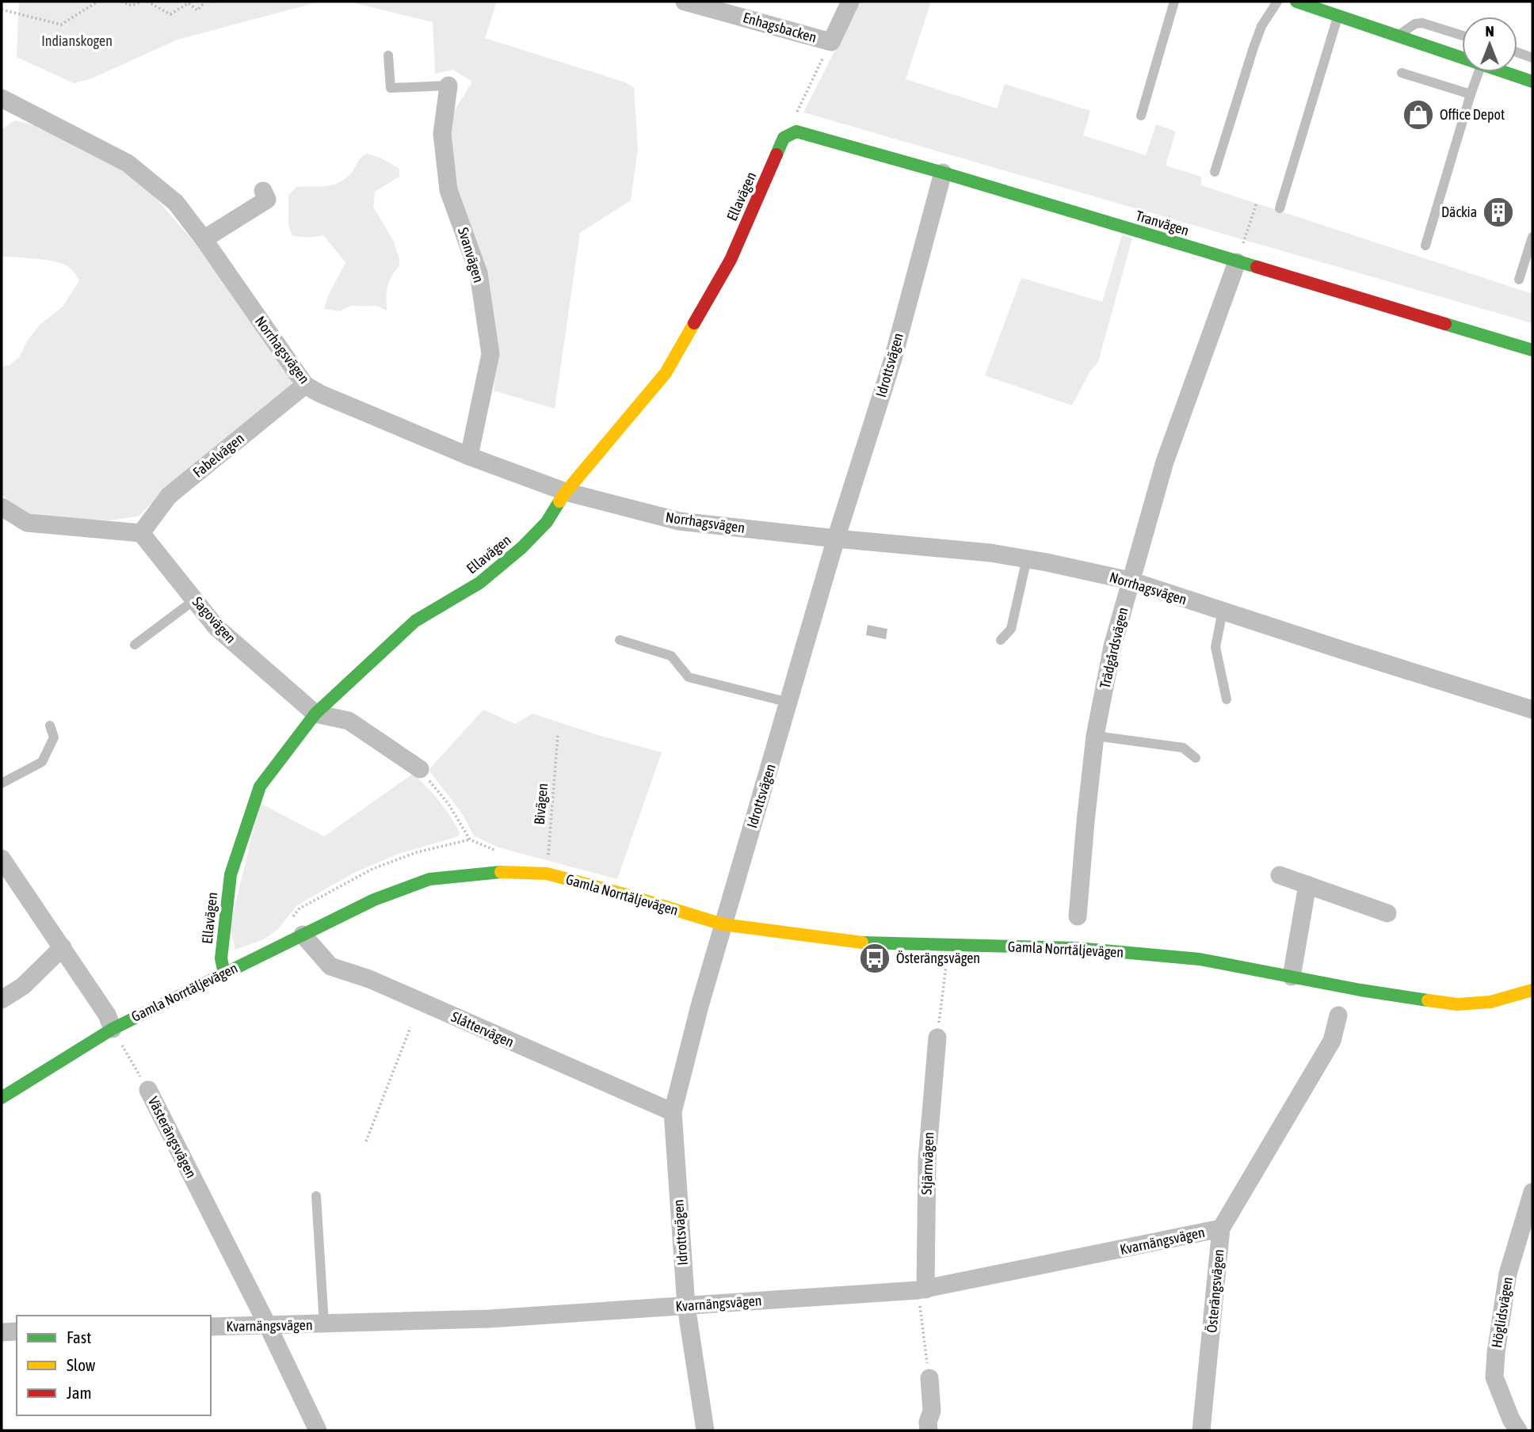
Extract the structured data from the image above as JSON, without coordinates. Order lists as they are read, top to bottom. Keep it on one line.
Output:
{"streets":{"street":["Enhagsbacken","Ellavägen","Tranvägen","Svanvägen","Norrhagsvägen","Idrottsvägen","Fabelvägen","Sagovägen","Trädgårdsvägen","Gamla Norrtäljevägen","Slåttervägen","Västerängsvägen","Stjärnvägen","Kvarnängsvägen","Österängsvägen","Höglidsvägen"],"path":["Bivägen"]},"crossings":[["Ellavägen","Tranvägen"],["Ellavägen","Norrhagsvägen"],["Ellavägen","Sagovägen"],["Ellavägen","Gamla Norrtäljevägen"],["Tranvägen","Idrottsvägen"],["Tranvägen","Trädgårdsvägen"],["Svanvägen","Norrhagsvägen"],["Norrhagsvägen","Idrottsvägen"],["Norrhagsvägen","Fabelvägen"],["Norrhagsvägen","Trädgårdsvägen"],["Idrottsvägen","Gamla Norrtäljevägen"],["Idrottsvägen","Slåttervägen"],["Idrottsvägen","Kvarnängsvägen"],["Fabelvägen","Sagovägen"],["Bivägen","Gamla Norrtäljevägen"],["Gamla Norrtäljevägen","Slåttervägen"],["Gamla Norrtäljevägen","Västerängsvägen"],["Västerängsvägen","Kvarnängsvägen"],["Stjärnvägen","Kvarnängsvägen"],["Kvarnängsvägen","Österängsvägen"]],"parks":["Indianskogen"],"places":{"shop":["Office Depot"],"building":["Däckia"],"bus stop":["Österängsvägen"]},"legend":["Fast","Slow","Jam"],"north":"top"}
